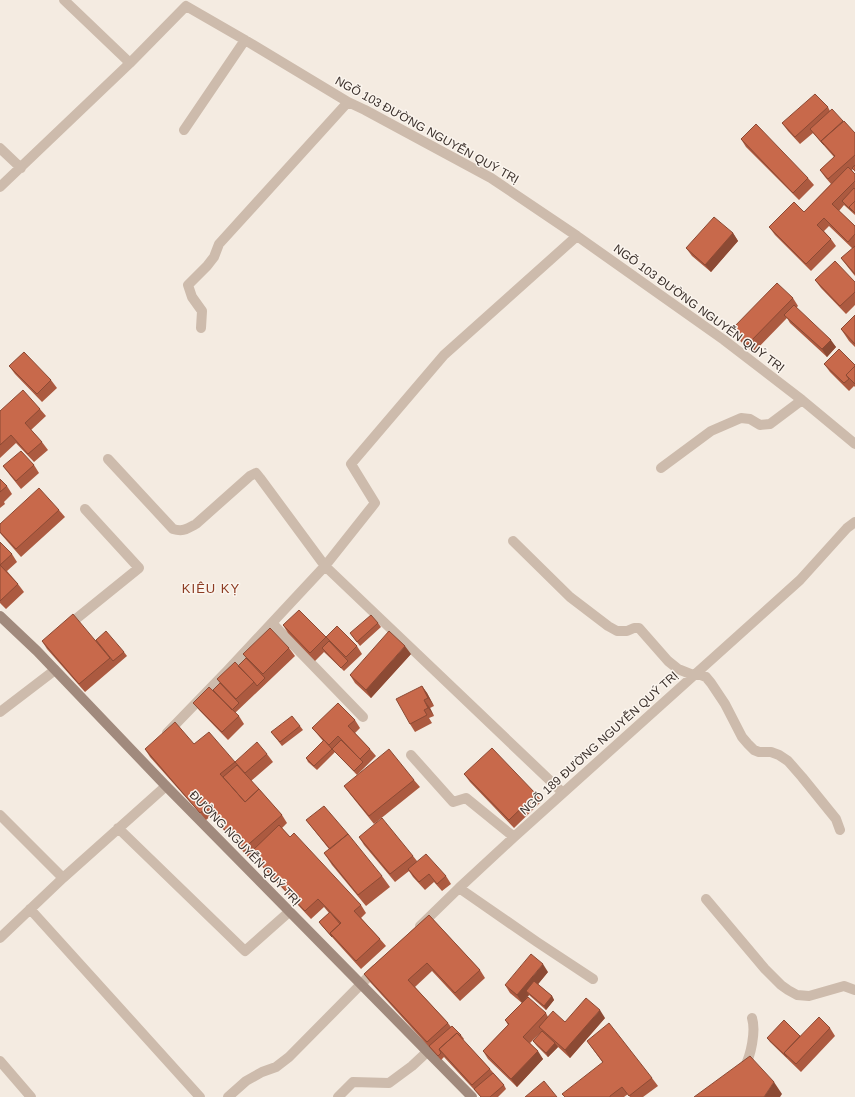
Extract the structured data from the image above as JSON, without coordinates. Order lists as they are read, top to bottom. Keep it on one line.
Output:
{"streets":{"street":["NGÕ 103 ĐƯỜNG NGUYỄN QUÝ TRỊ","NGÕ 189 ĐƯỜNG NGUYỄN QUÝ TRỊ","ĐƯỜNG NGUYỄN QUÝ TRỊ"]},"districts":["KIÊU KỴ"]}
